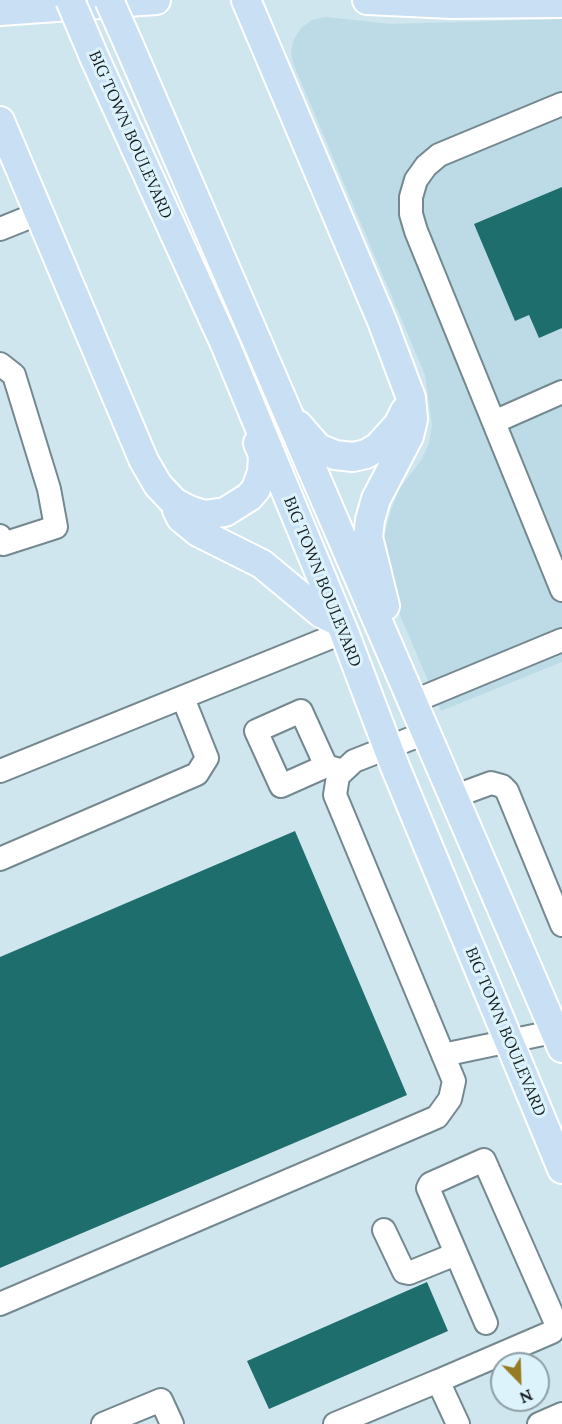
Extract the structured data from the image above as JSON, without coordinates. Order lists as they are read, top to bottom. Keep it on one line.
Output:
{"streets":{"main road":["BIG TOWN BOULEVARD"]},"north":"bottom right"}
